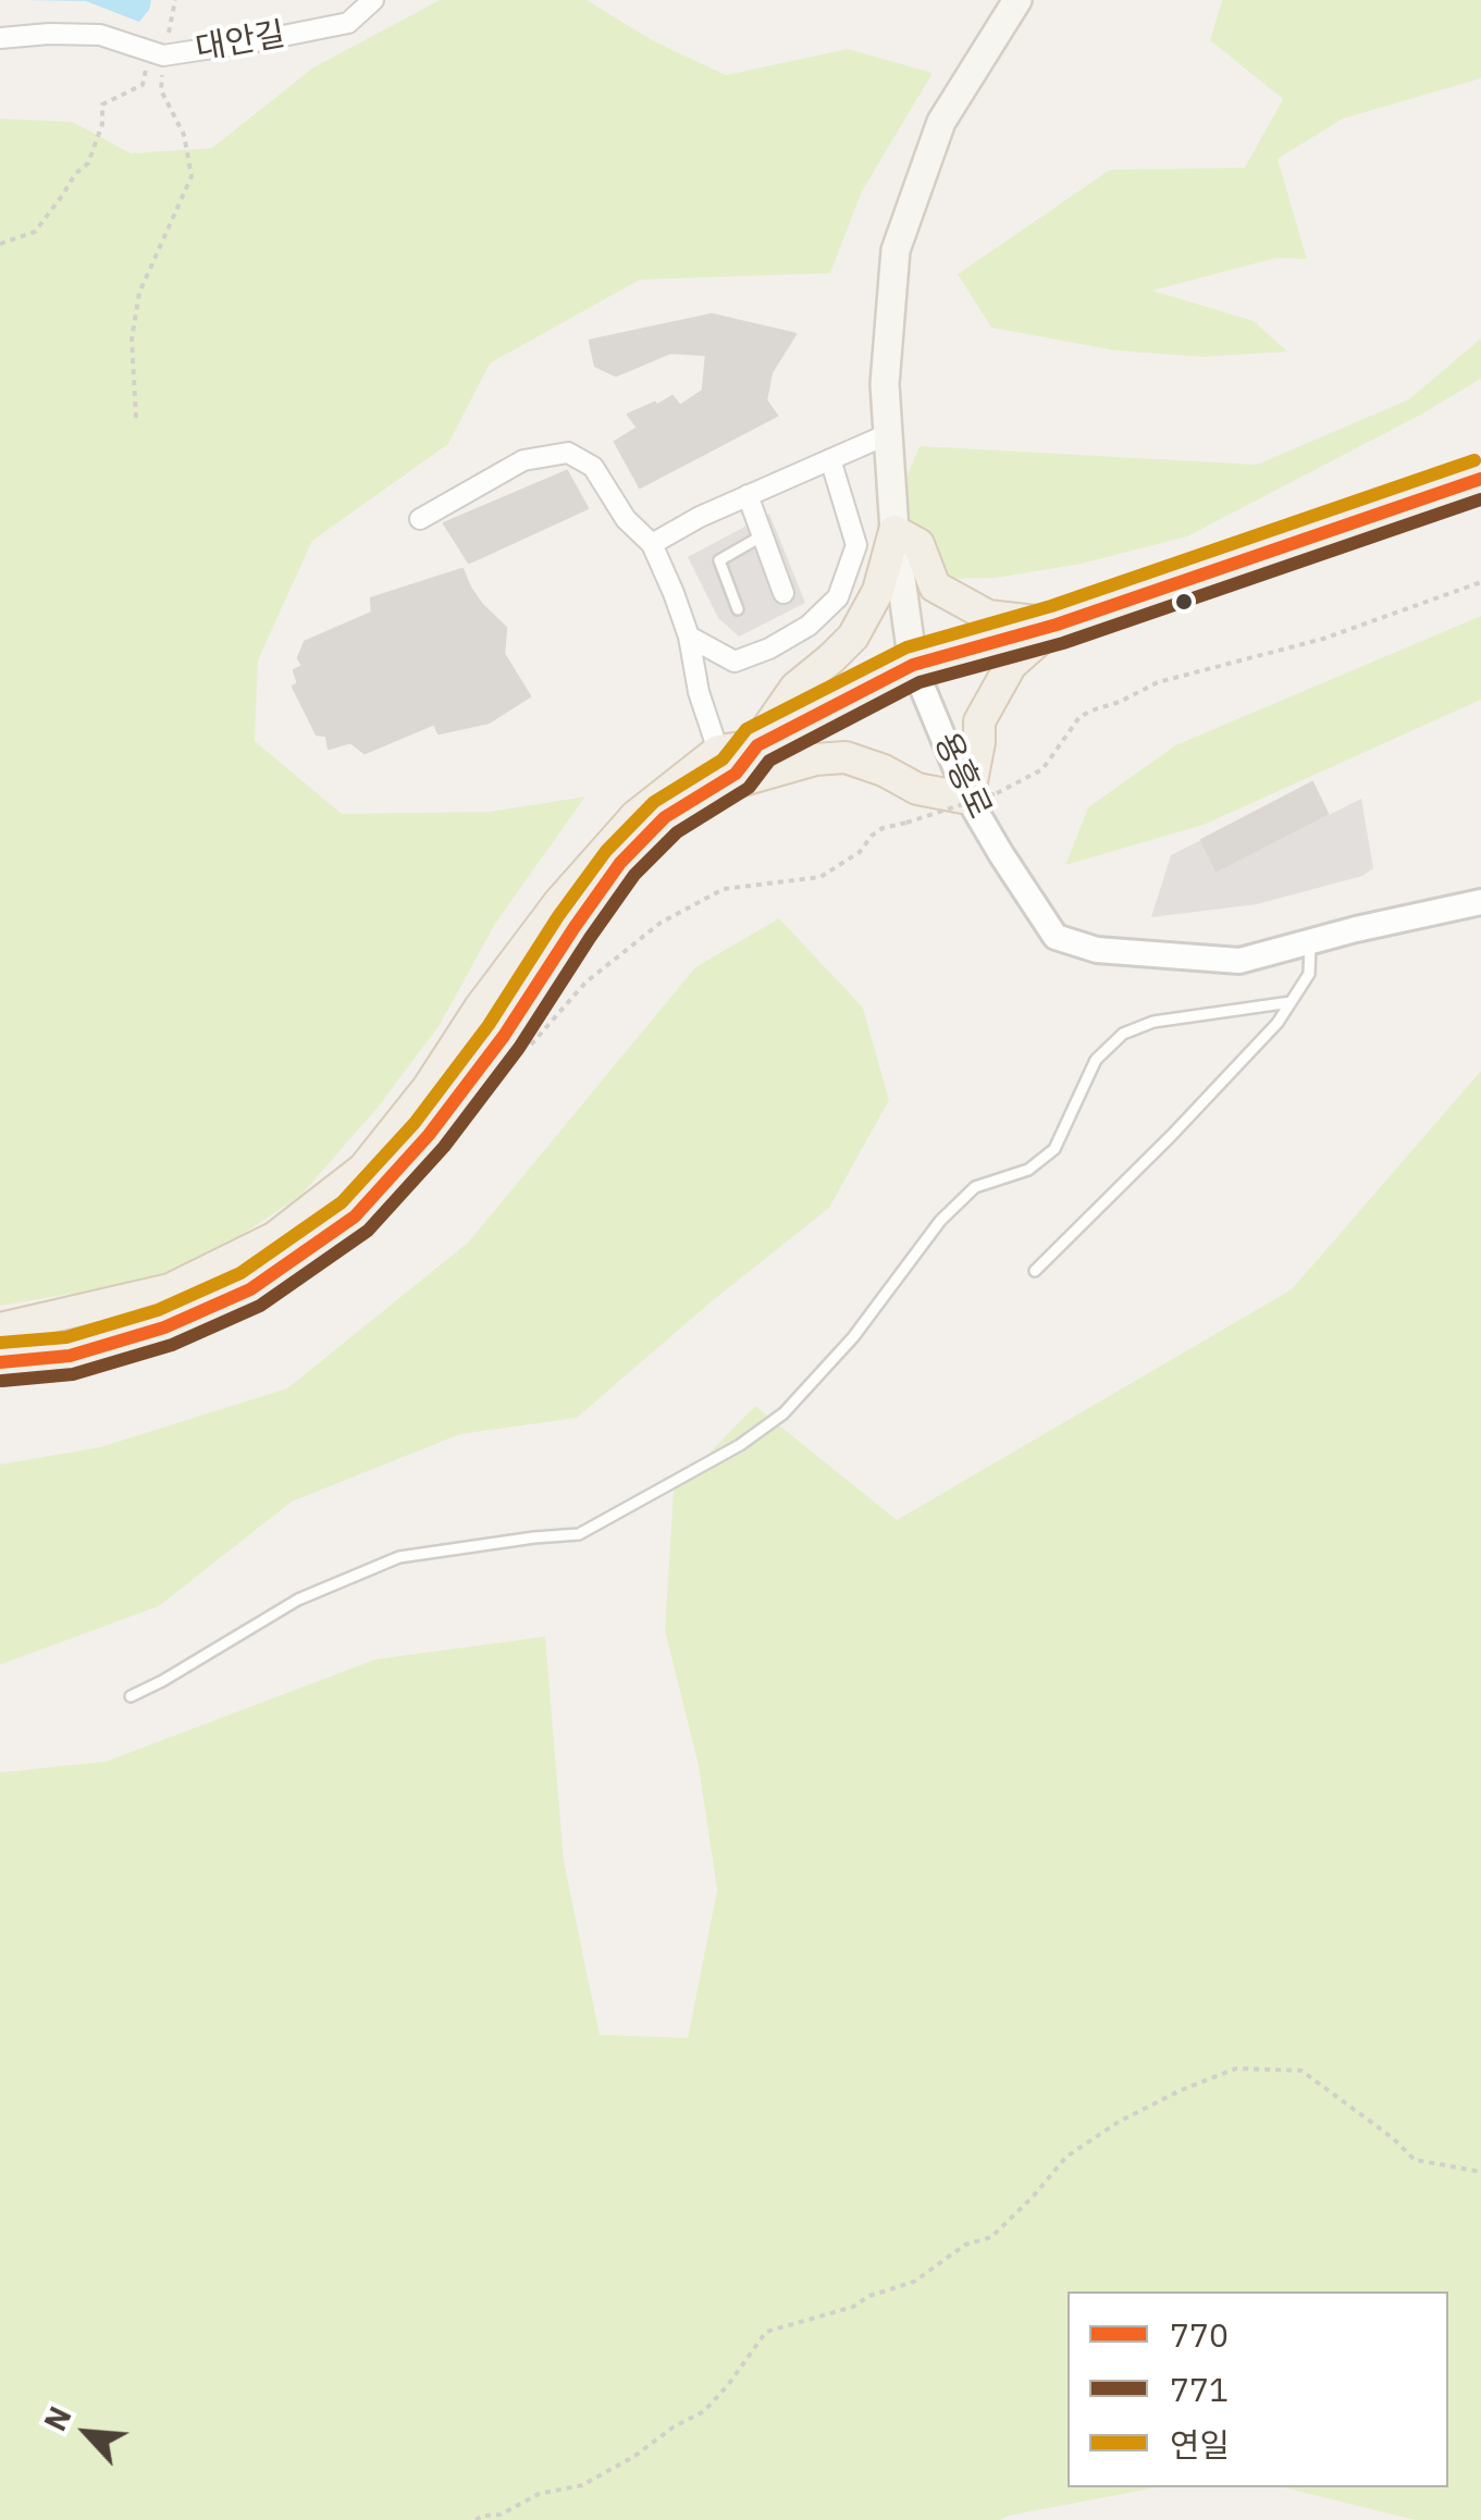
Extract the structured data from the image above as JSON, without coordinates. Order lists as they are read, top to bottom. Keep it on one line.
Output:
{"streets":{"main road":["용흥로"],"street":["대안길"]},"lines":["transit line 연일","transit line 770","transit line 771"],"legend":["770","771","연일"],"north":"top left"}
